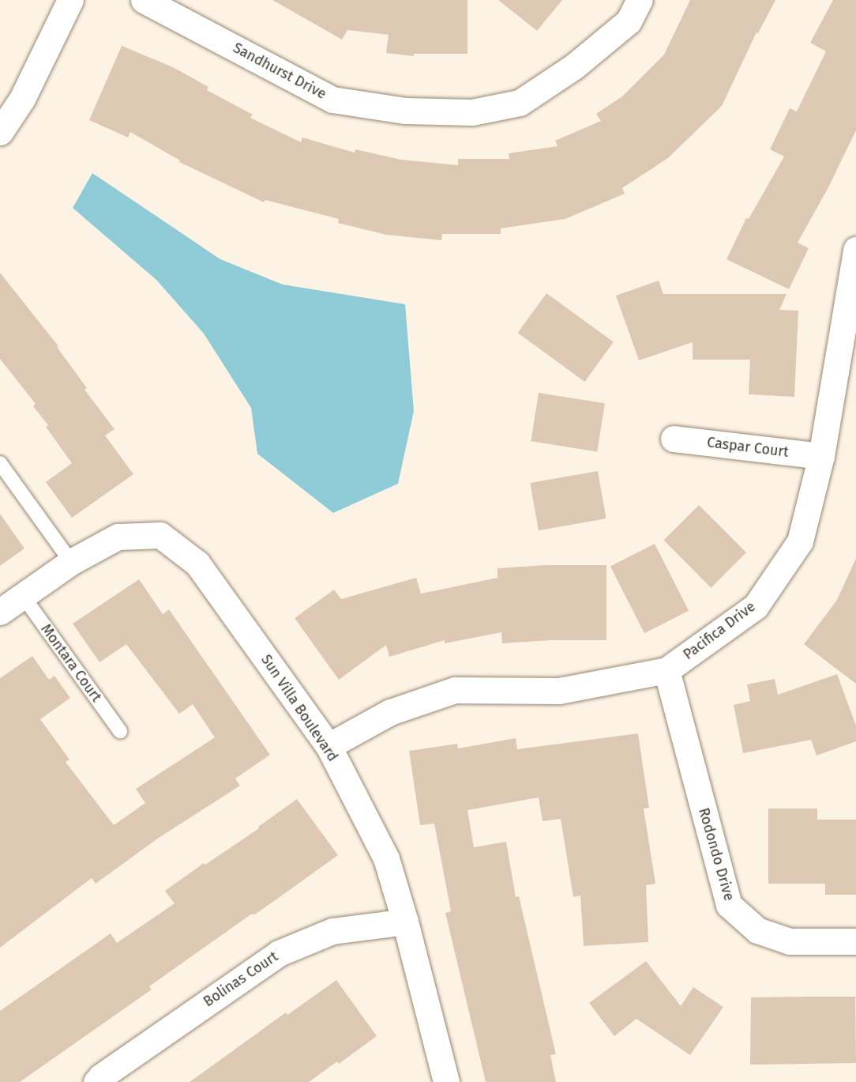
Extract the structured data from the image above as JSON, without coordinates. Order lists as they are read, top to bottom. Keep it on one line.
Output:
{"streets":{"street":["Sandhurst Drive","Caspar Court","Pacifica Drive","Sun Villa Boulevard","Rodondo Drive","Bolinas Court"],"lane":["Montara Court"]},"crossings":[["Caspar Court","Pacifica Drive"],["Pacifica Drive","Sun Villa Boulevard"],["Pacifica Drive","Rodondo Drive"],["Montara Court","Sun Villa Boulevard"],["Sun Villa Boulevard","Bolinas Court"]]}
